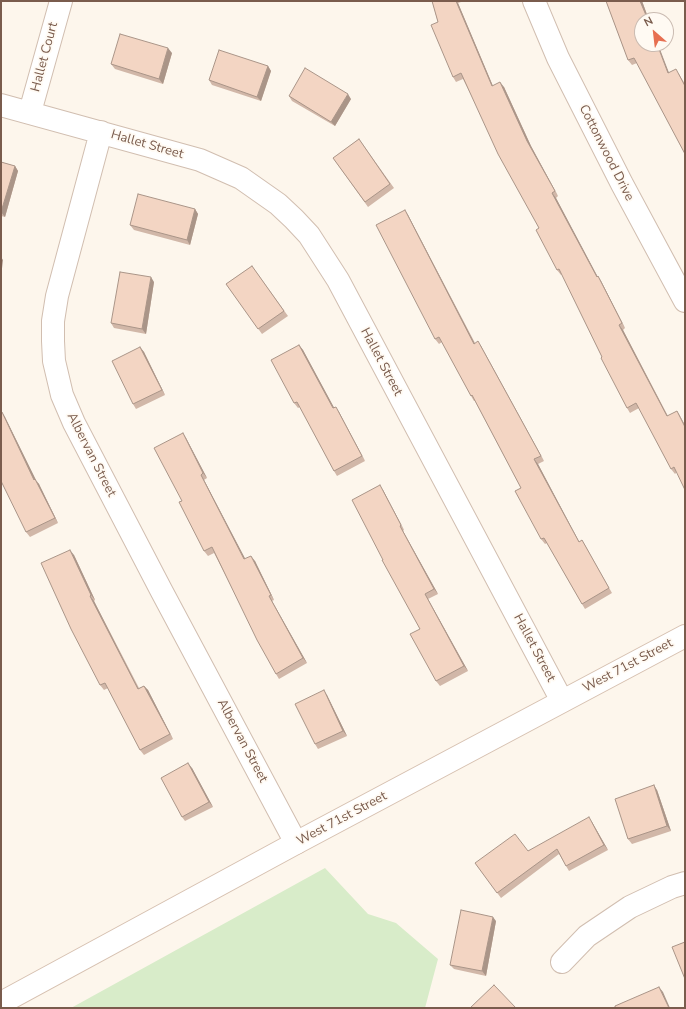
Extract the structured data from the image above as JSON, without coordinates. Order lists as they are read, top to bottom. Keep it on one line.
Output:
{"streets":{"street":["Hallet Court","Hallet Street","Cottonwood Drive","Albervan Street","West 71st Street"]},"crossings":[["Hallet Street","Albervan Street"],["Hallet Street","West 71st Street"],["Albervan Street","West 71st Street"]],"north":"top left"}
